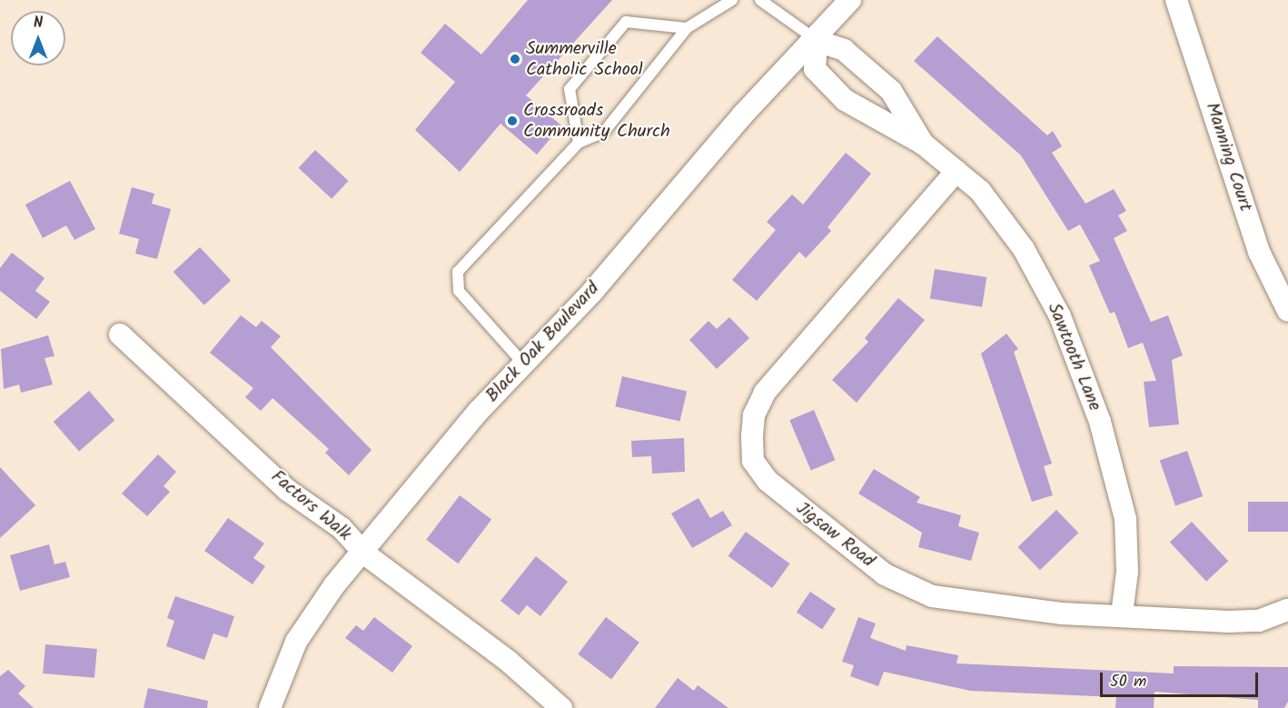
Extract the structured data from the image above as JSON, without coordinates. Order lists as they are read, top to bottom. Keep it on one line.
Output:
{"streets":{"street":["Manning Court","Black Oak Boulevard","Sawtooth Lane","Factors Walk","Jigsaw Road"]},"crossings":[["Black Oak Boulevard","Sawtooth Lane"],["Black Oak Boulevard","Factors Walk"],["Sawtooth Lane","Jigsaw Road"]],"places":["Summerville Catholic School","Crossroads Community Church"],"scale_bar":"50 m","north":"top"}
